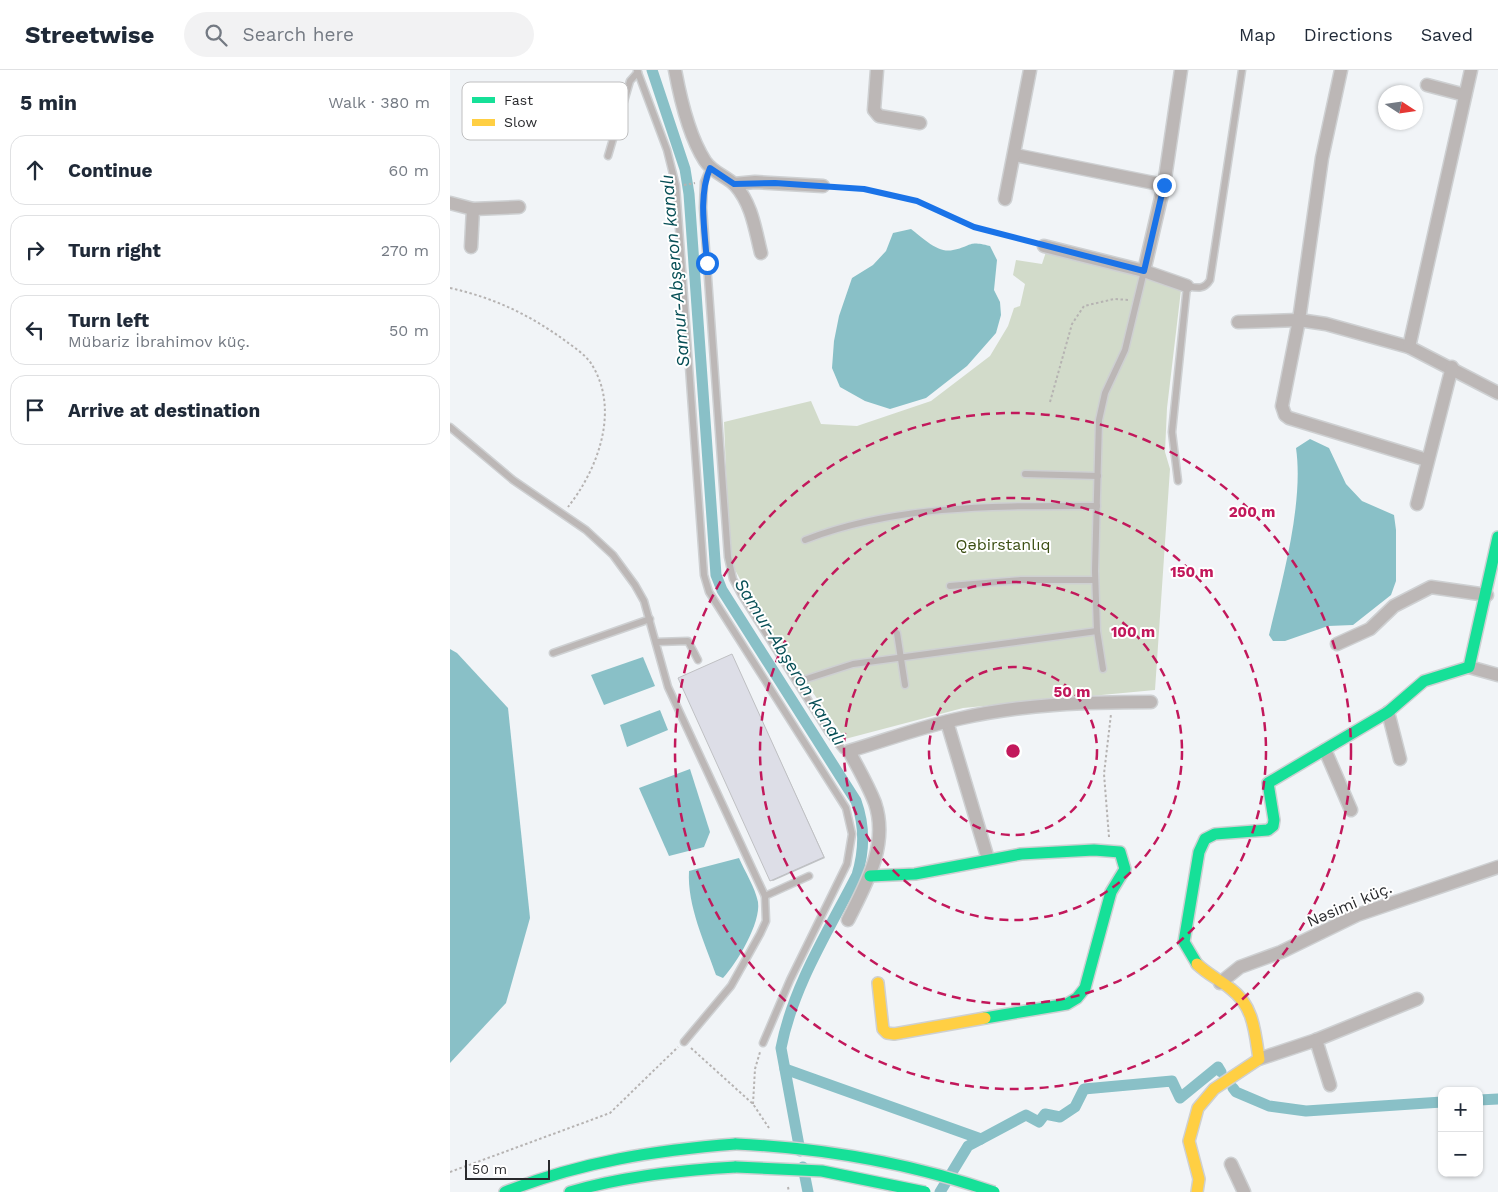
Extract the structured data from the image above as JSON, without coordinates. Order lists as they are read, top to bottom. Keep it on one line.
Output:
{"streets":{"street":["Nəsimi küç."]},"water":["Samur-Abşeron kanalı"],"parks":["Qəbirstanlıq"],"legend":["Fast","Slow"],"scale_bar":"50 m","north":"right","page":{"header":"Streetwise","search":"Search here","nav":["Map","Directions","Saved"],"heading":["5 min","Walk · 380 m"],"list":[["Continue","60 m"],["Turn right","270 m"],["Turn left","Mübariz İbrahimov küç.","50 m"],"Arrive at destination"],"map_buttons":["+","−"],"scale":"50 m"},"rings":["200 m","150 m","100 m","50 m"]}
